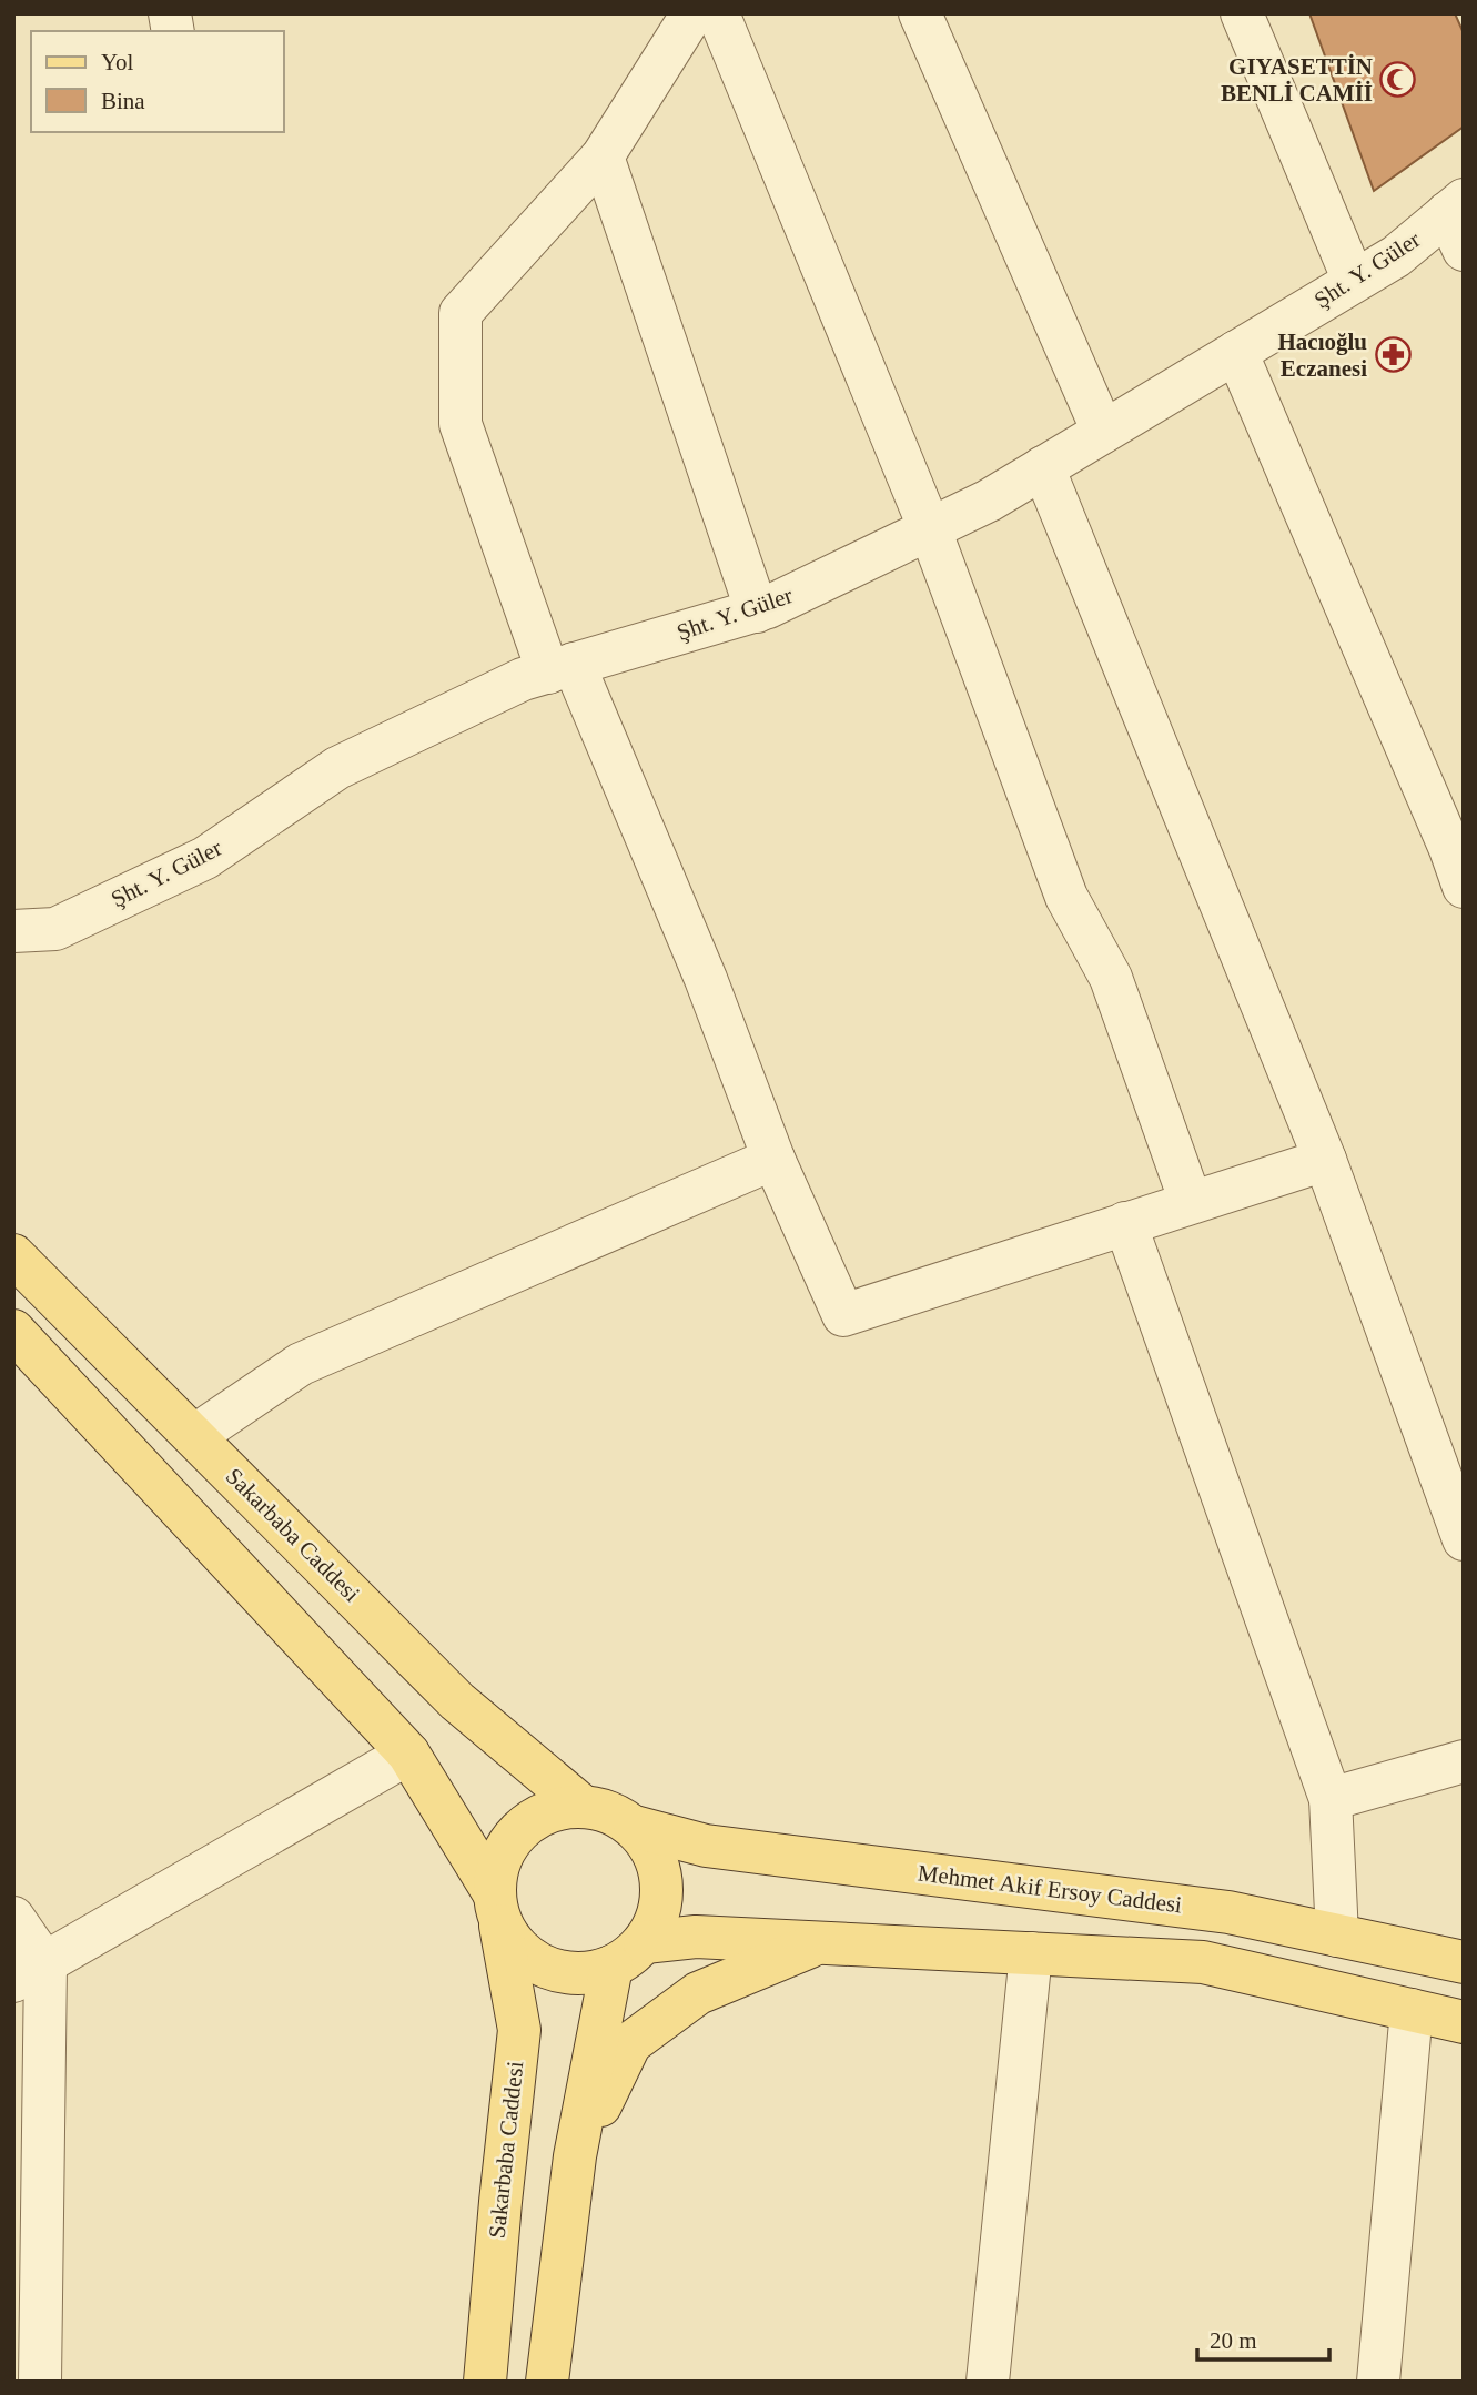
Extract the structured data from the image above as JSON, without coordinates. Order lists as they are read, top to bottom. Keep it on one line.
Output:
{"streets":{"main road":["Sakarbaba Caddesi","Mehmet Akif Ersoy Caddesi"],"street":["Şht. Y. Güler"]},"crossings":[["Sakarbaba Caddesi","Mehmet Akif Ersoy Caddesi"]],"places":{"mosque":["GIYASETTİN BENLİ CAMİİ"],"pharmacy":["Hacıoğlu Eczanesi"]},"legend":["Yol","Bina"],"scale_bar":"20 m"}
